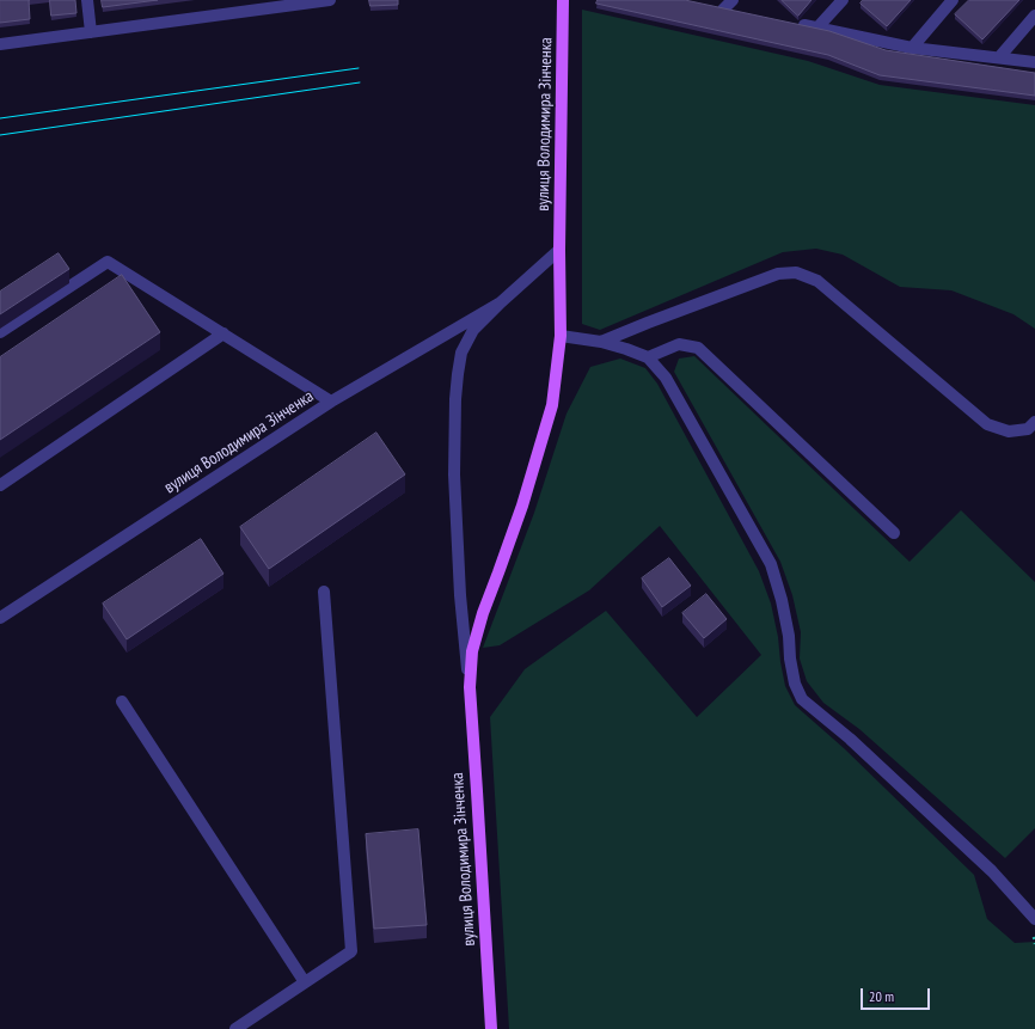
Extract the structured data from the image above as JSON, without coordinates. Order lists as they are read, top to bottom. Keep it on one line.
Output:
{"streets":{"main road":["вулиця Володимира Зінченка"]},"scale_bar":"20 m"}
